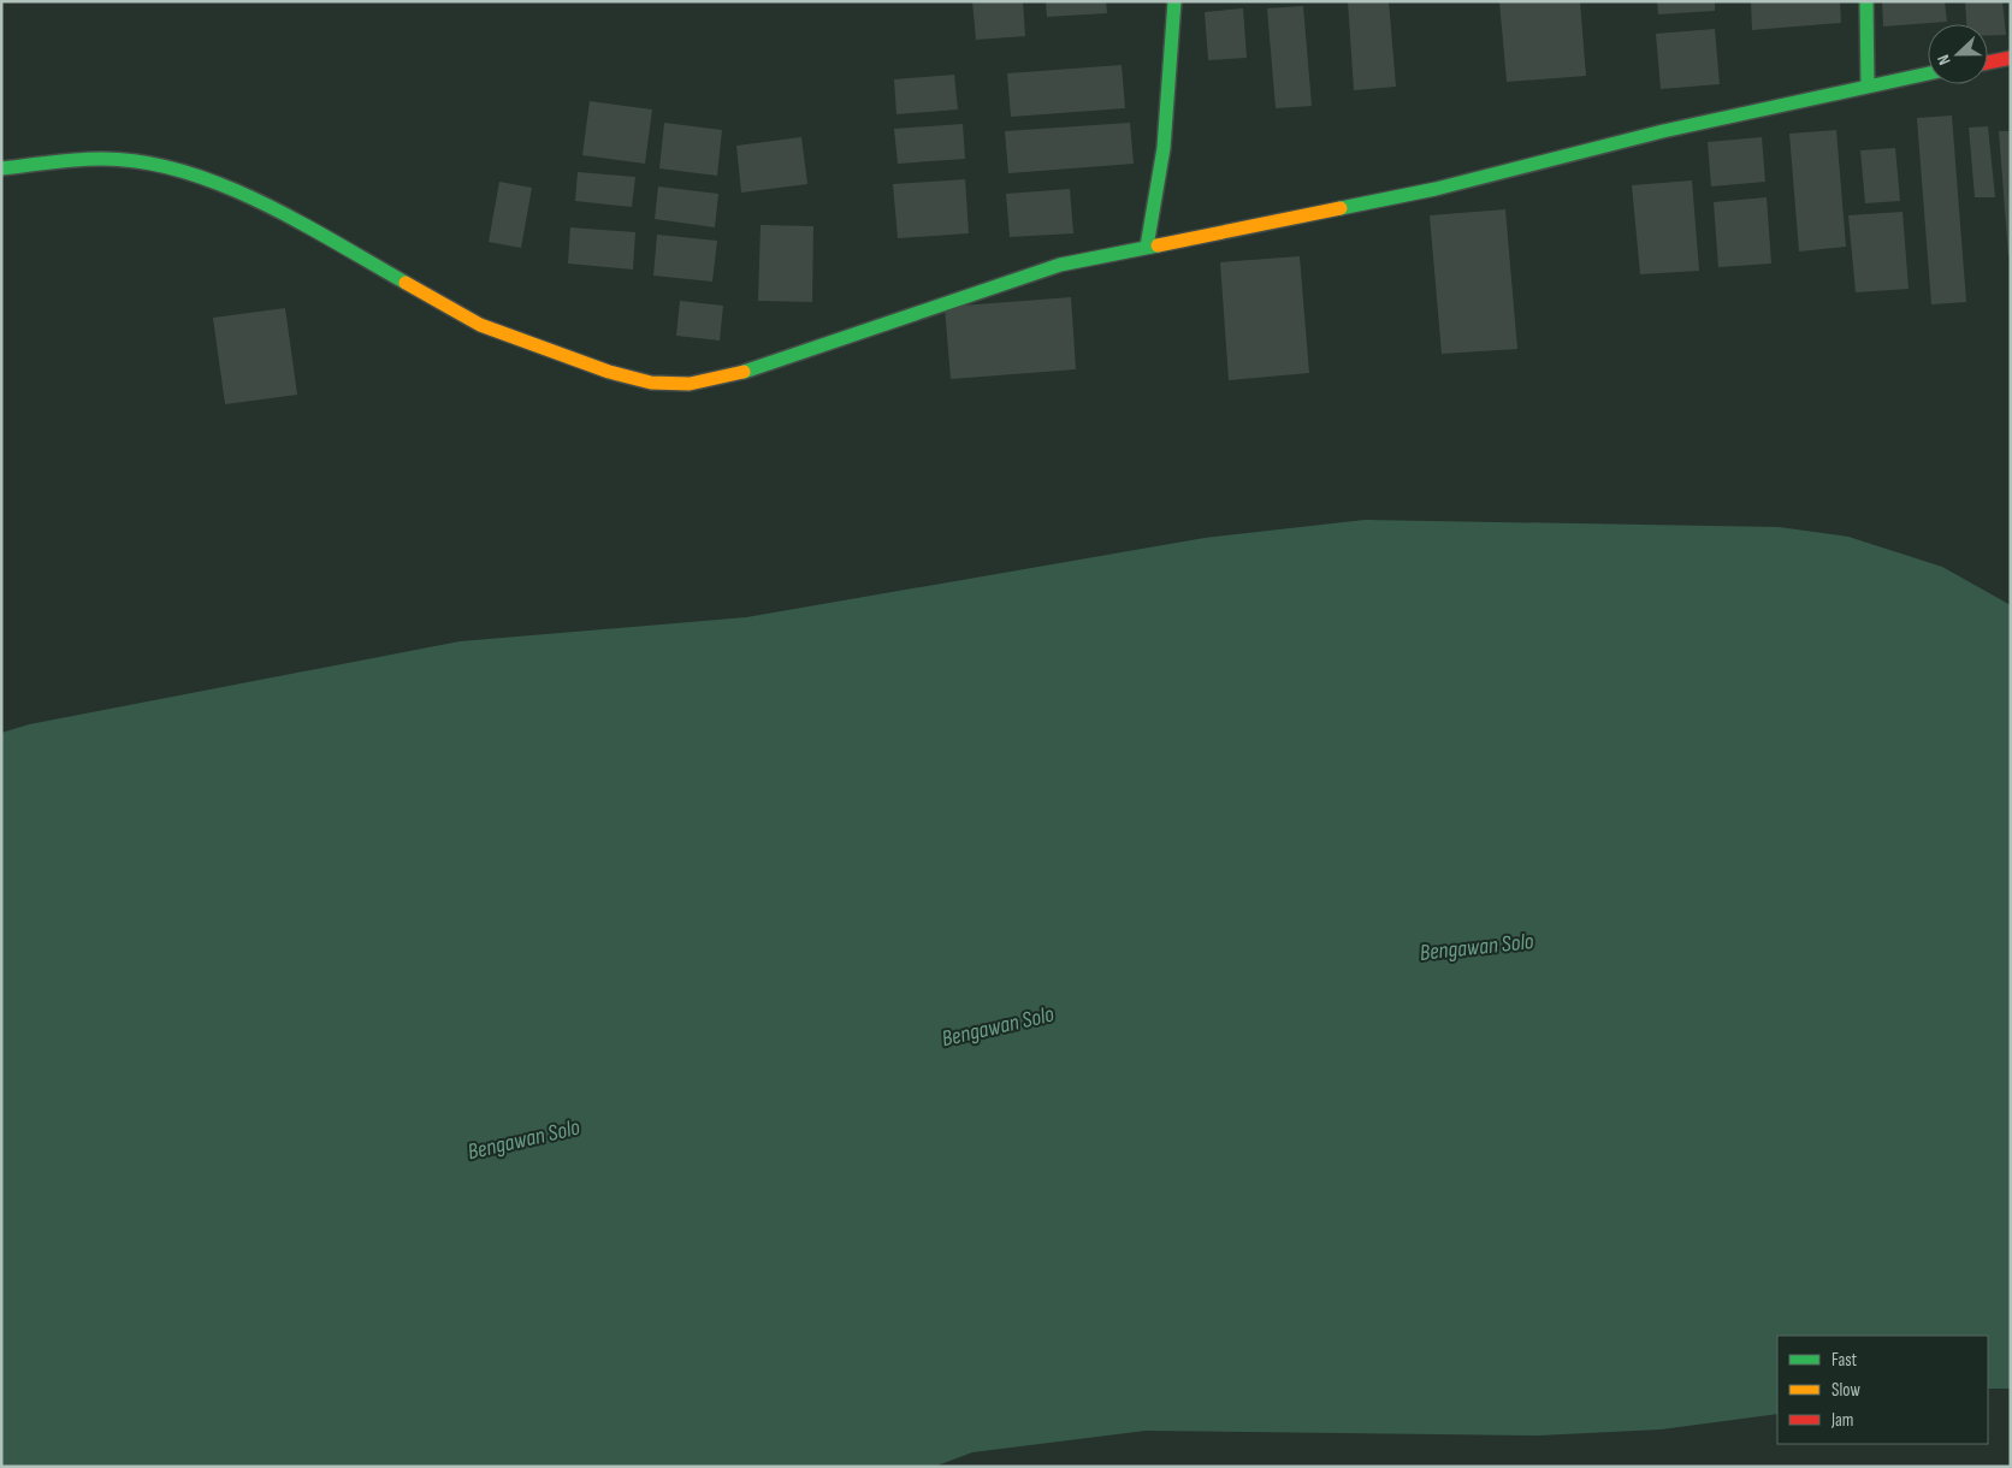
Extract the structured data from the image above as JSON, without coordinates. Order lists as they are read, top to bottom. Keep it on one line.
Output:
{"water":["Bengawan Solo"],"legend":["Fast","Slow","Jam"],"north":"left"}
